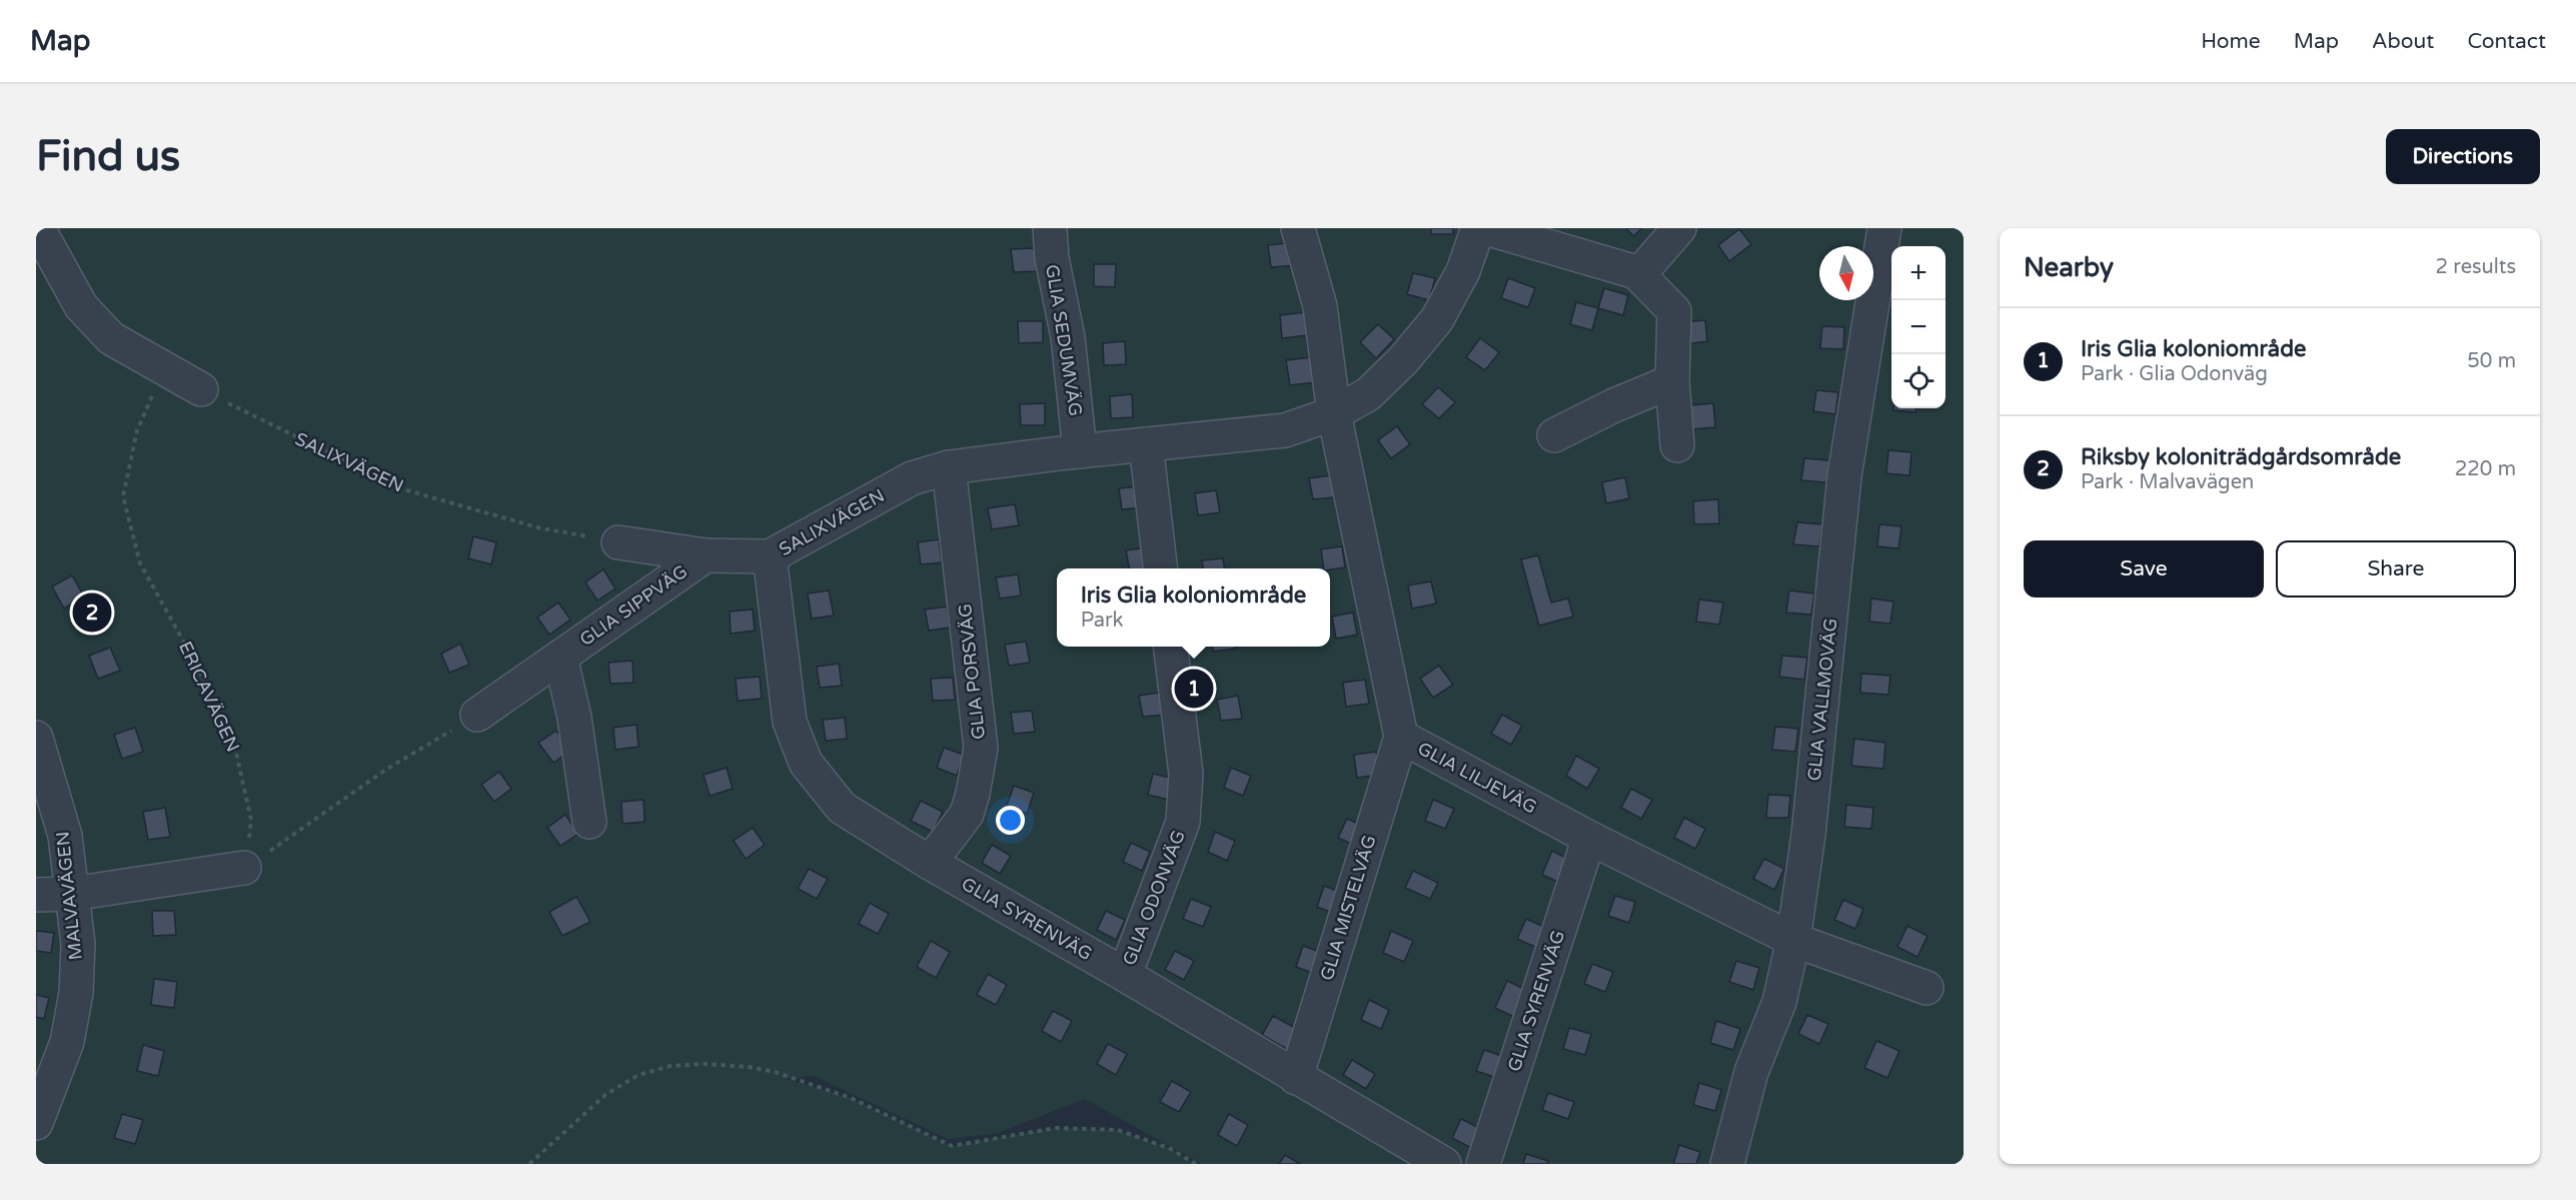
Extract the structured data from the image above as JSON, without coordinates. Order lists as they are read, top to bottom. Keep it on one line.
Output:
{"streets":{"street":["GLIA SEDUMVÄG","SALIXVÄGEN","GLIA SIPPVÄG","GLIA PORSVÄG","GLIA VALLMOVÄG","GLIA LILJEVÄG","MALVAVÄGEN","GLIA ODONVÄG","GLIA MISTELVÄG","GLIA SYRENVÄG"],"path":["ERICAVÄGEN"]},"crossings":[["GLIA SEDUMVÄG","SALIXVÄGEN"],["SALIXVÄGEN","GLIA SIPPVÄG"],["SALIXVÄGEN","GLIA PORSVÄG"],["SALIXVÄGEN","GLIA LILJEVÄG"],["SALIXVÄGEN","GLIA SYRENVÄG"],["GLIA PORSVÄG","GLIA SYRENVÄG"],["GLIA VALLMOVÄG","GLIA LILJEVÄG"],["GLIA LILJEVÄG","GLIA MISTELVÄG"],["GLIA LILJEVÄG","GLIA SYRENVÄG"],["GLIA ODONVÄG","GLIA SYRENVÄG"],["GLIA MISTELVÄG","GLIA SYRENVÄG"]],"north":"bottom","page":{"header":"Map","nav":["Home","Map","About","Contact"],"buttons":["Directions",["Save","Share"]],"title":"Find us","heading":["Nearby","2 results"],"map_buttons":["+","−"],"list":[{"mark":"1","name":"Iris Glia koloniområde","note":"Park · Glia Odonväg","value":"50 m"},{"mark":"2","name":"Riksby koloniträdgårdsområde","note":"Park · Malvavägen","value":"220 m"}],"popup":["Iris Glia koloniområde","Park"],"pins":["2","1"]}}
